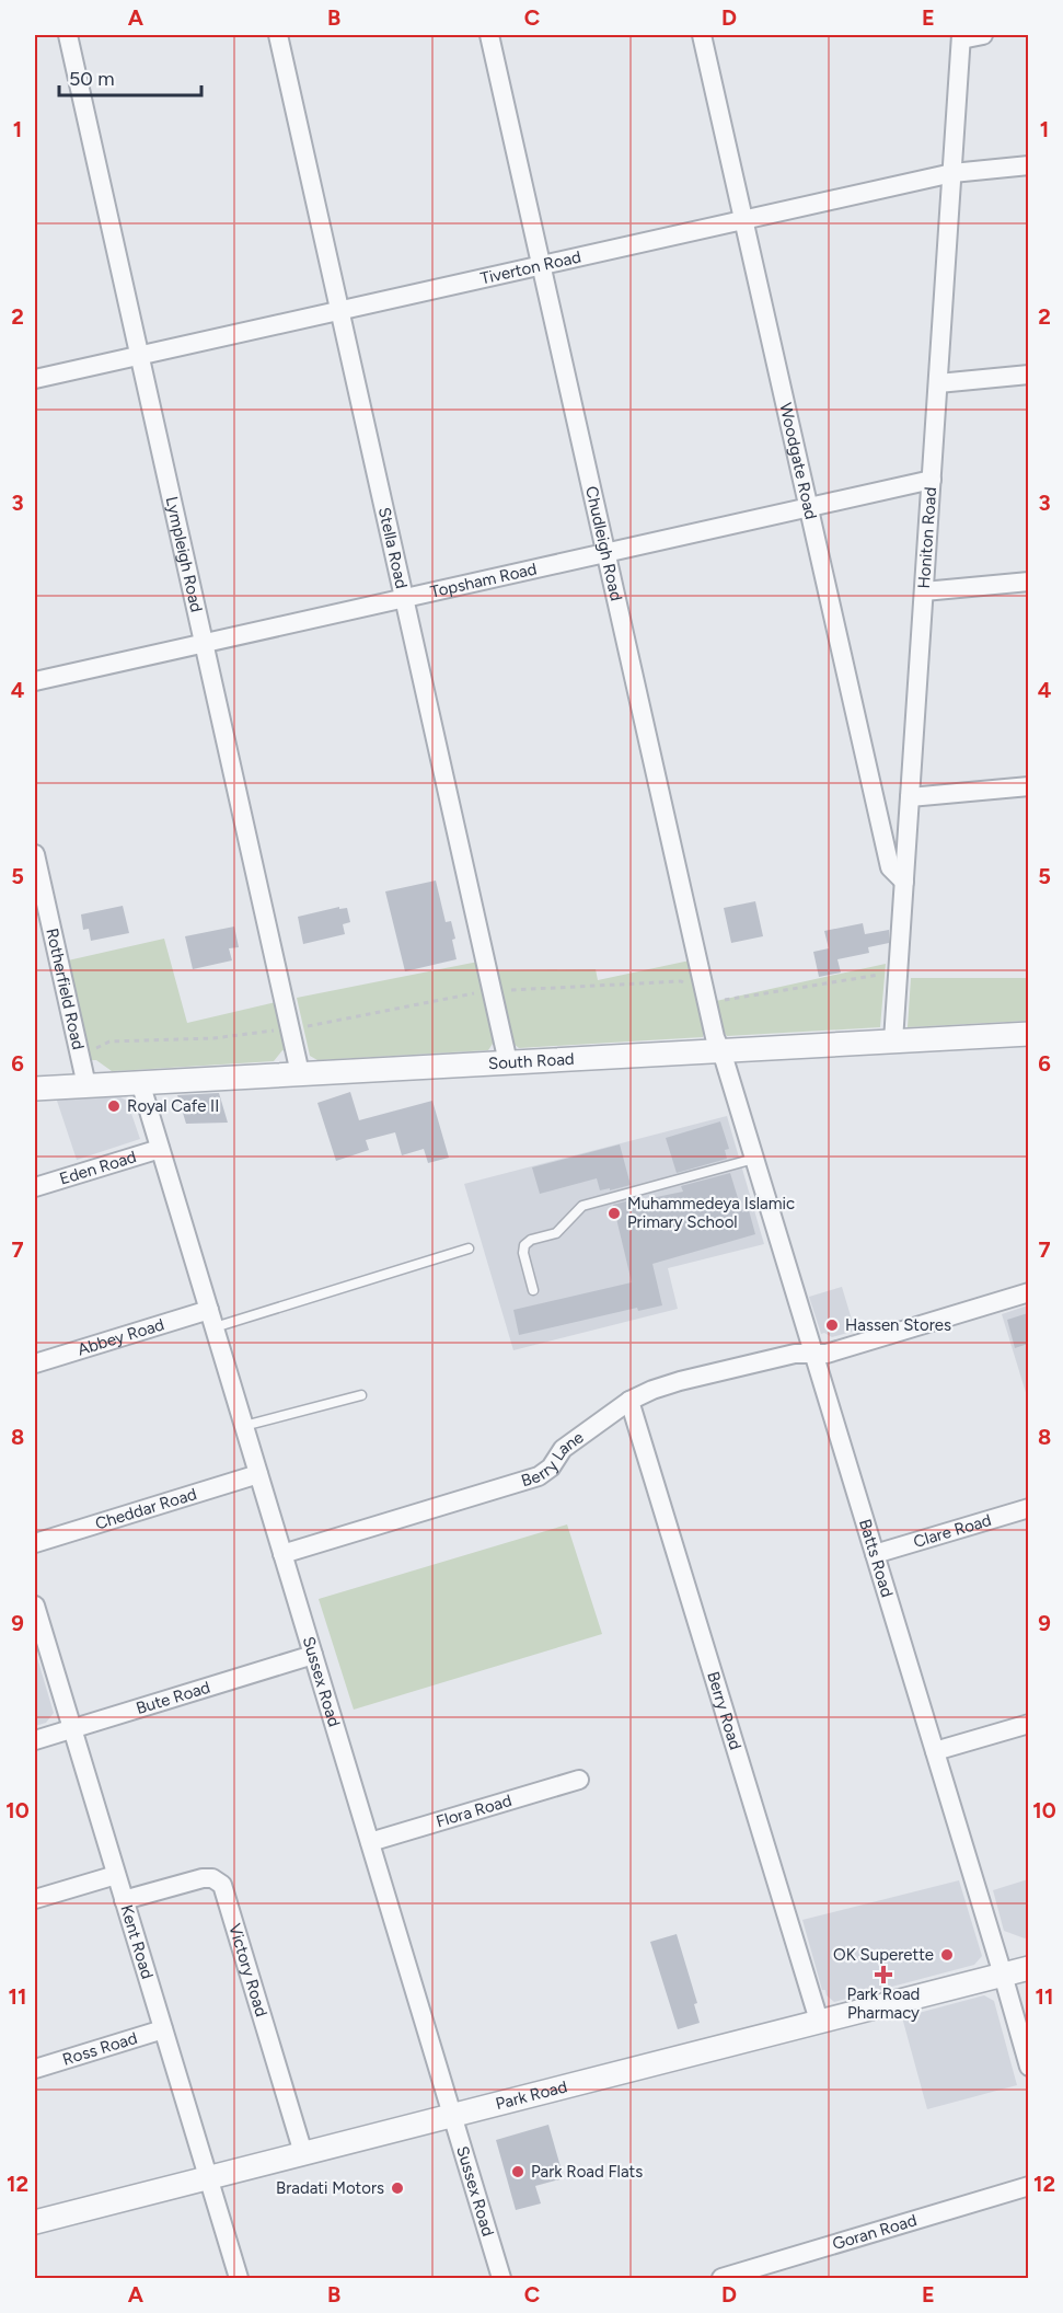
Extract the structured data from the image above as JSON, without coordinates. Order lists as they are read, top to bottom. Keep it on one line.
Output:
{"streets":{"street":["Tiverton Road","Woodgate Road","Honiton Road","Chudleigh Road","Stella Road","Lympleigh Road","Topsham Road","Rotherfield Road","South Road","Eden Road","Abbey Road","Berry Lane","Cheddar Road","Clare Road","Batts Road","Sussex Road","Bute Road","Berry Road","Flora Road","Kent Road","Victory Road","Ross Road","Park Road","Goran Road"]},"crossings":[["Tiverton Road","Woodgate Road"],["Tiverton Road","Honiton Road"],["Tiverton Road","Chudleigh Road"],["Tiverton Road","Stella Road"],["Tiverton Road","Lympleigh Road"],["Woodgate Road","Honiton Road"],["Woodgate Road","Topsham Road"],["Honiton Road","Topsham Road"],["Honiton Road","South Road"],["Chudleigh Road","Topsham Road"],["Chudleigh Road","South Road"],["Chudleigh Road","Batts Road"],["Stella Road","Topsham Road"],["Stella Road","South Road"],["Lympleigh Road","Topsham Road"],["Lympleigh Road","South Road"],["Rotherfield Road","South Road"],["South Road","Batts Road"],["South Road","Sussex Road"],["Eden Road","Sussex Road"],["Abbey Road","Sussex Road"],["Berry Lane","Batts Road"],["Berry Lane","Sussex Road"],["Berry Lane","Berry Road"],["Cheddar Road","Sussex Road"],["Clare Road","Batts Road"],["Batts Road","Park Road"],["Sussex Road","Bute Road"],["Sussex Road","Flora Road"],["Sussex Road","Park Road"],["Bute Road","Kent Road"],["Berry Road","Park Road"],["Kent Road","Victory Road"],["Kent Road","Ross Road"],["Kent Road","Park Road"],["Victory Road","Park Road"]],"places":{"other":["Royal Cafe II","Muhammedeya Islamic Primary School","Hassen Stores","OK Superette","Park Road Flats","Bradati Motors"],"health":["Park Road Pharmacy"]},"scale_bar":"50 m","grid":{"columns":["A","B","C","D","E"],"rows":["1","2","3","4","5","6","7","8","9","10","11","12"]}}
